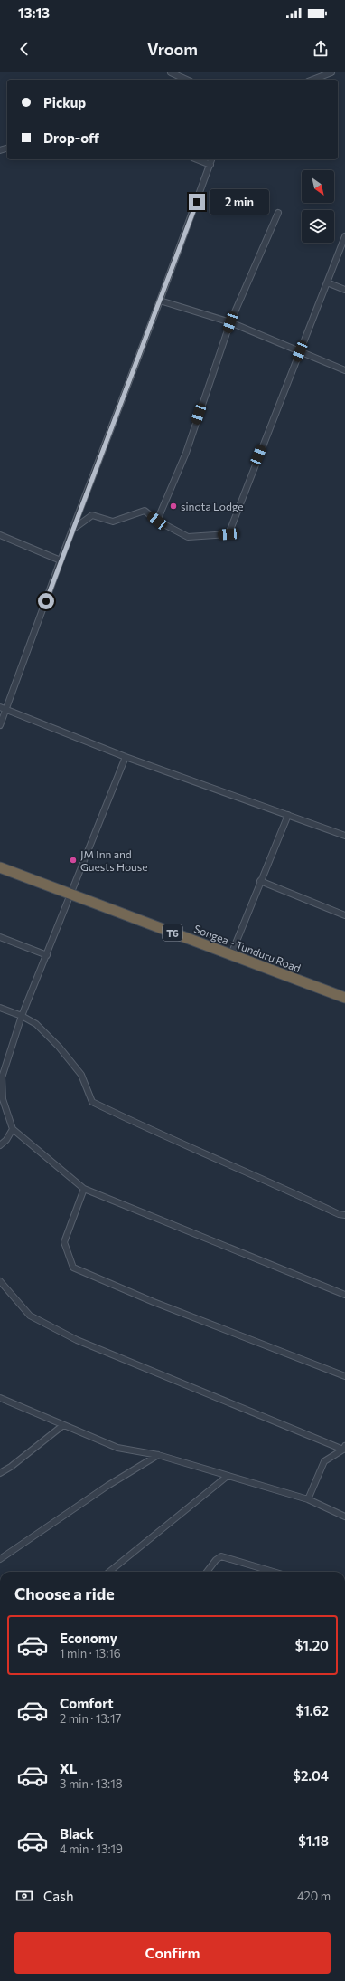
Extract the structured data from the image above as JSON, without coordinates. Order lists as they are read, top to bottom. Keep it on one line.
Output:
{"streets":{"highway":["T6","Songea - Tunduru Road"]},"places":["sinota Lodge","JM Inn and Guests House"],"north":"bottom right","page":{"status":"13:13","header":"Vroom","banner":["Pickup","Drop-off"],"bubble":"2 min","heading":"Choose a ride","list":[{"name":"Economy","note":"1 min · 13:16","value":"$1.20"},{"name":"Comfort","note":"2 min · 13:17","value":"$1.62"},{"name":"XL","note":"3 min · 13:18","value":"$2.04"},{"name":"Black","note":"4 min · 13:19","value":"$1.18"}],"pay":["Cash","420 m"],"buttons":"Confirm"}}
